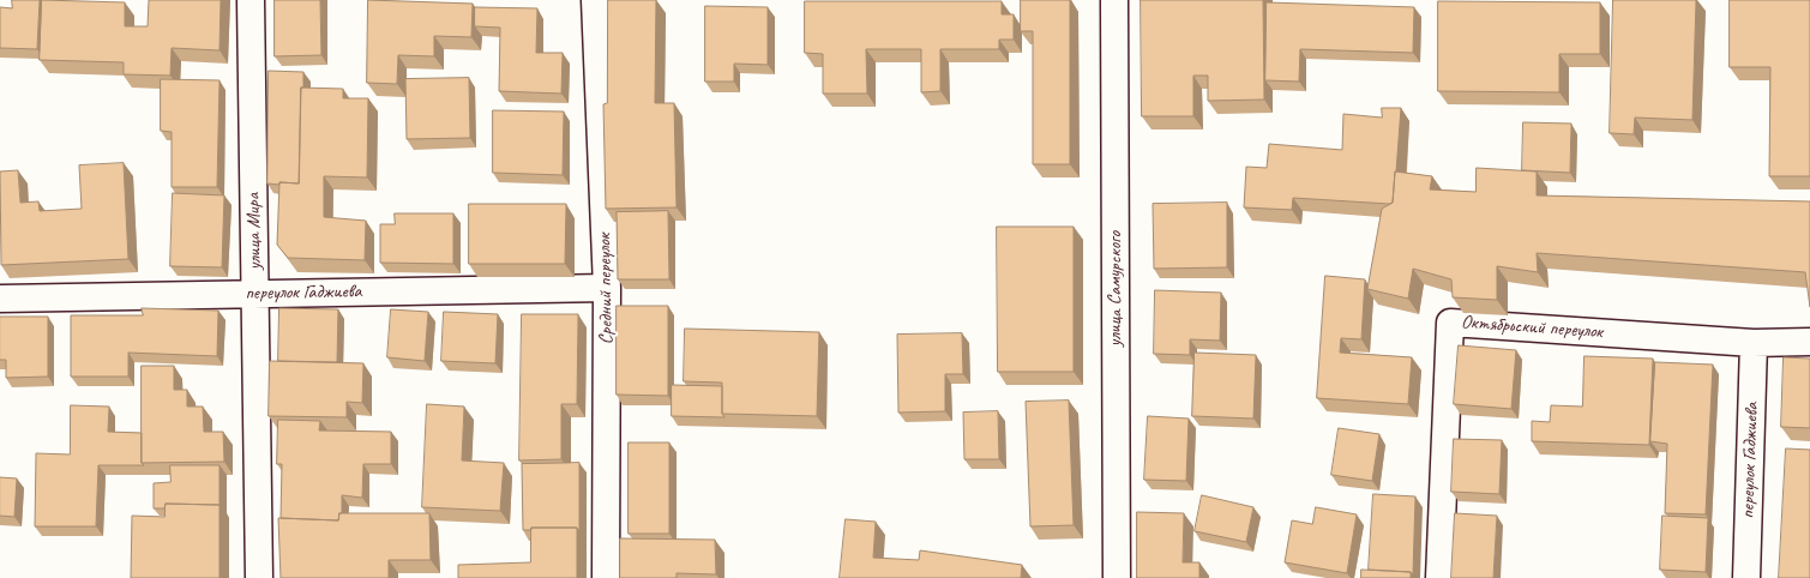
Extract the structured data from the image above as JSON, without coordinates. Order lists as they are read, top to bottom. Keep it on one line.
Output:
{"streets":{"street":["улица Мира","Средний переулок","улица Самурского","переулок Гаджиева","Октябрьский переулок"]},"crossings":[["улица Мира","переулок Гаджиева"],["Средний переулок","переулок Гаджиева"],["переулок Гаджиева","Октябрьский переулок"]]}
